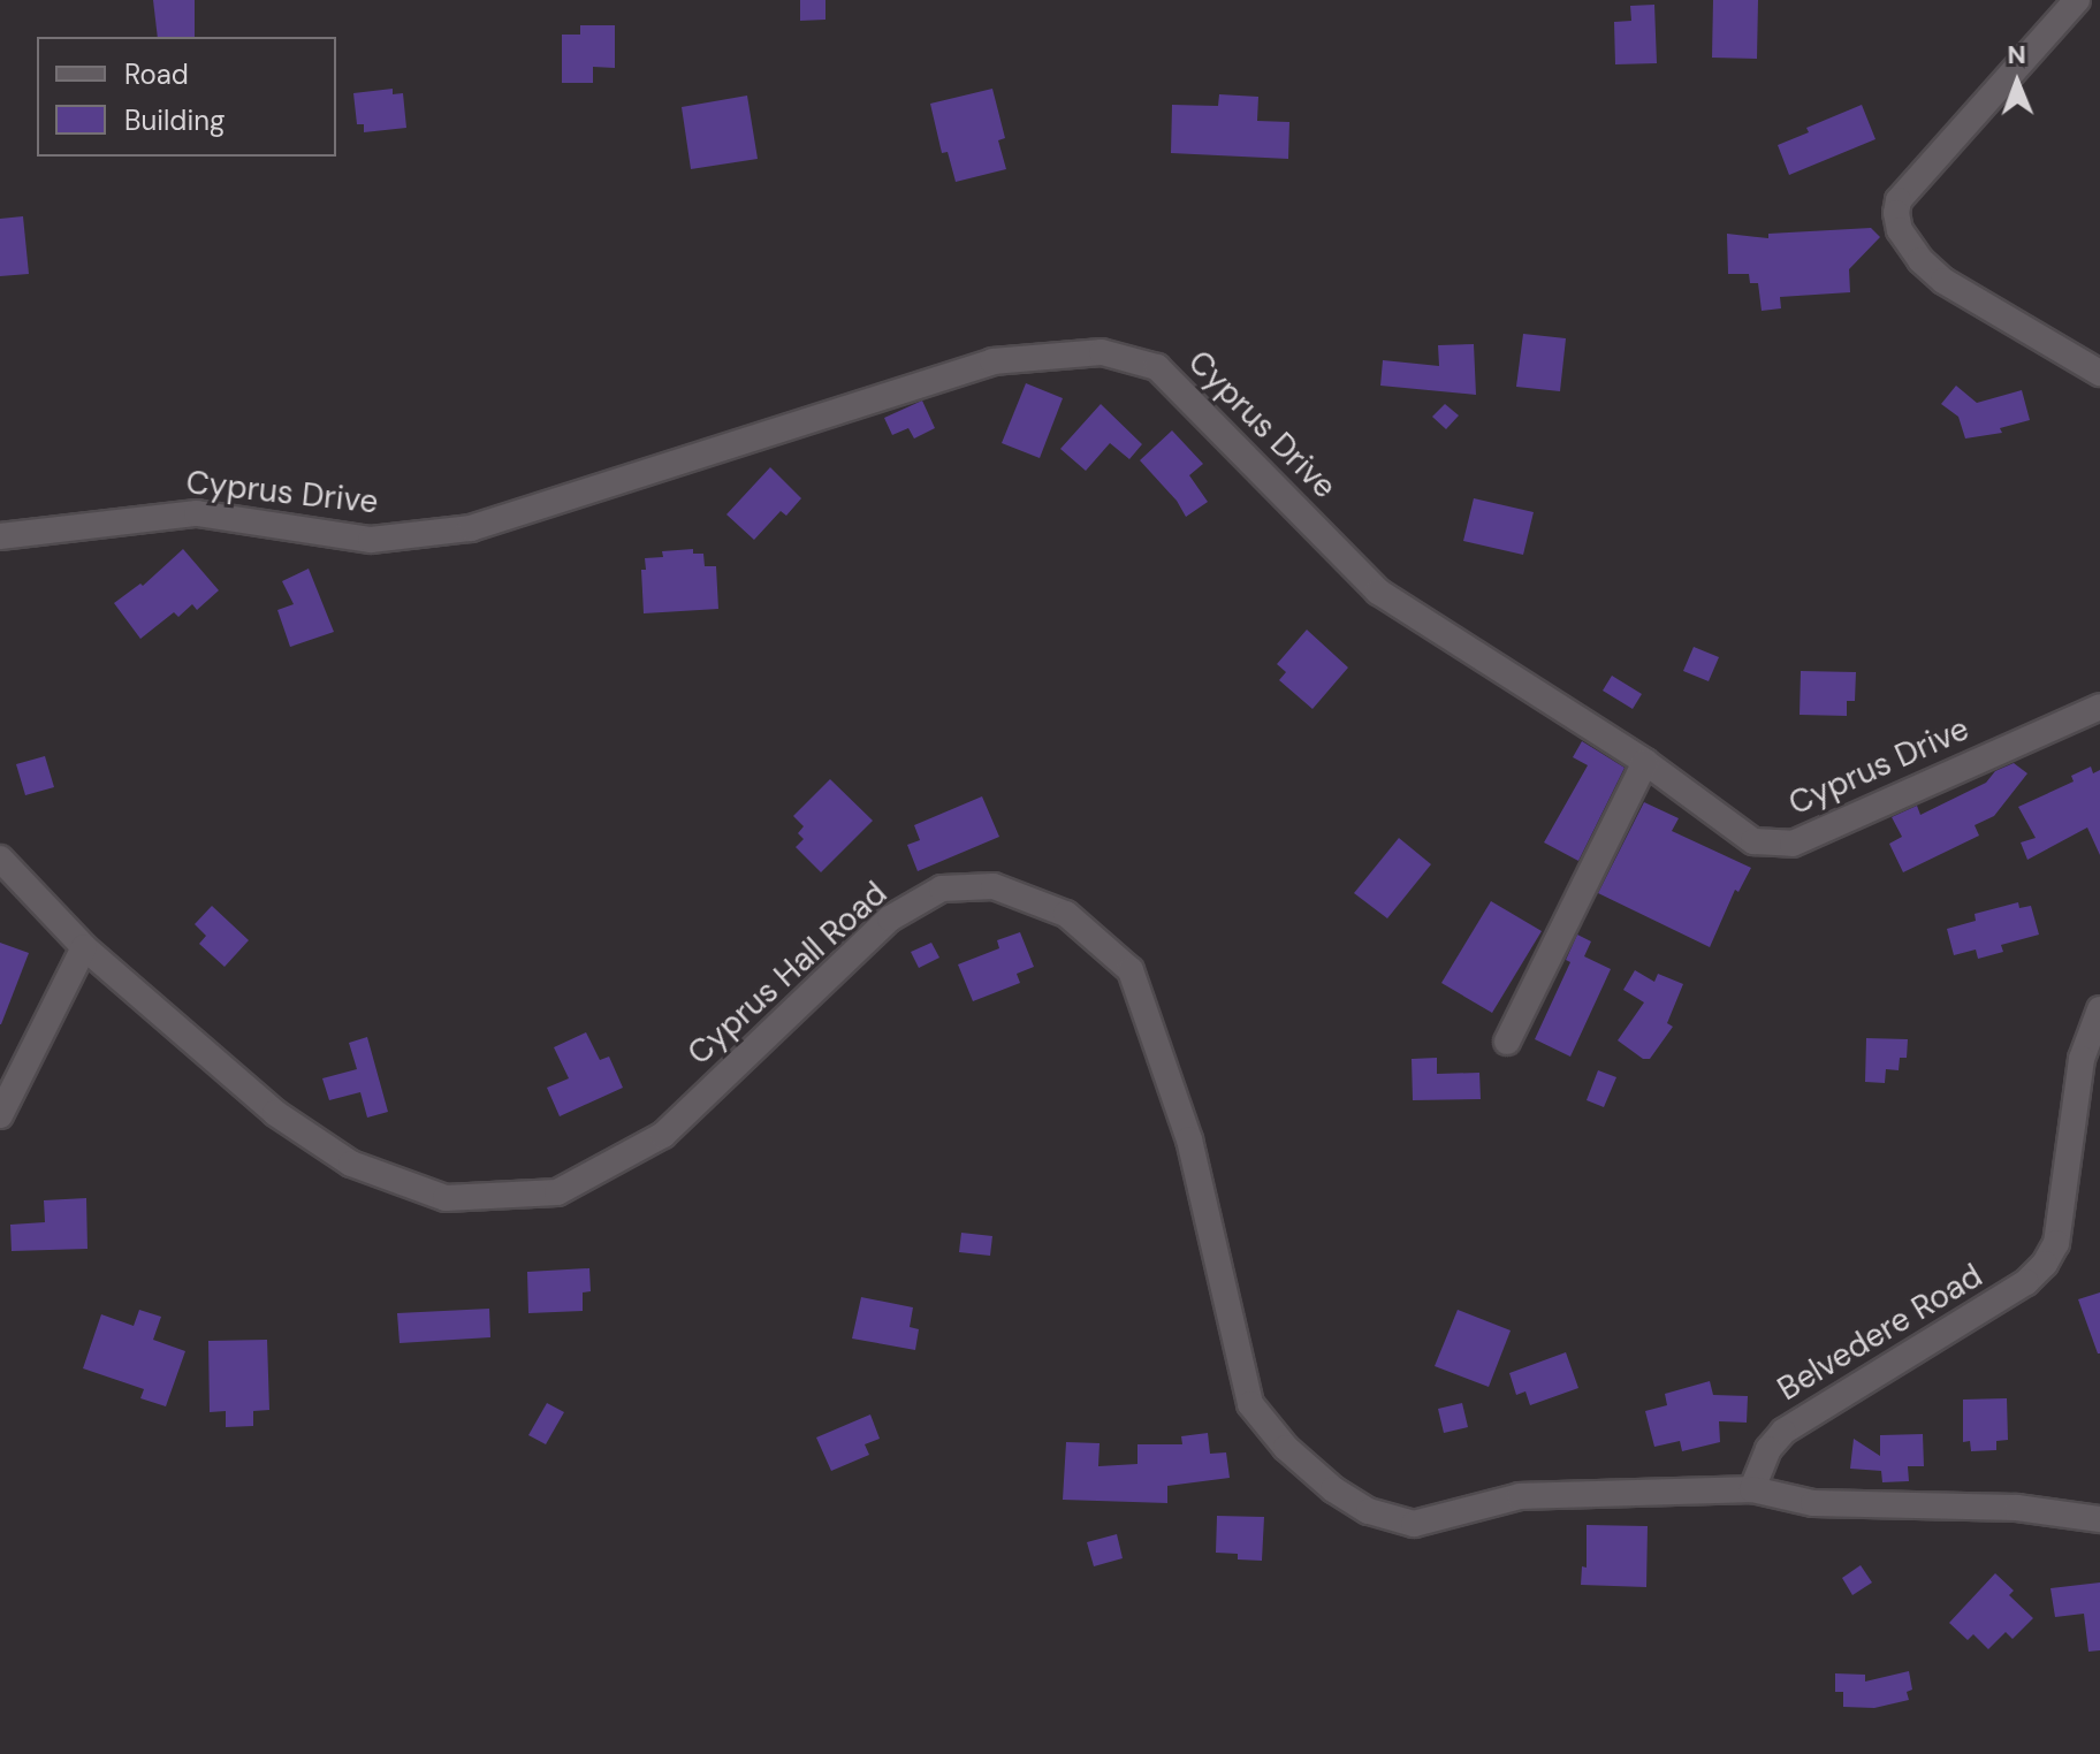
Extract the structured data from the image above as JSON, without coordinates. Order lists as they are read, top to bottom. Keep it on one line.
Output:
{"streets":{"street":["Cyprus Drive","Cyprus Hall Road","Belvedere Road"]},"crossings":[["Cyprus Hall Road","Belvedere Road"]],"legend":["Road","Building"],"north":"top"}
